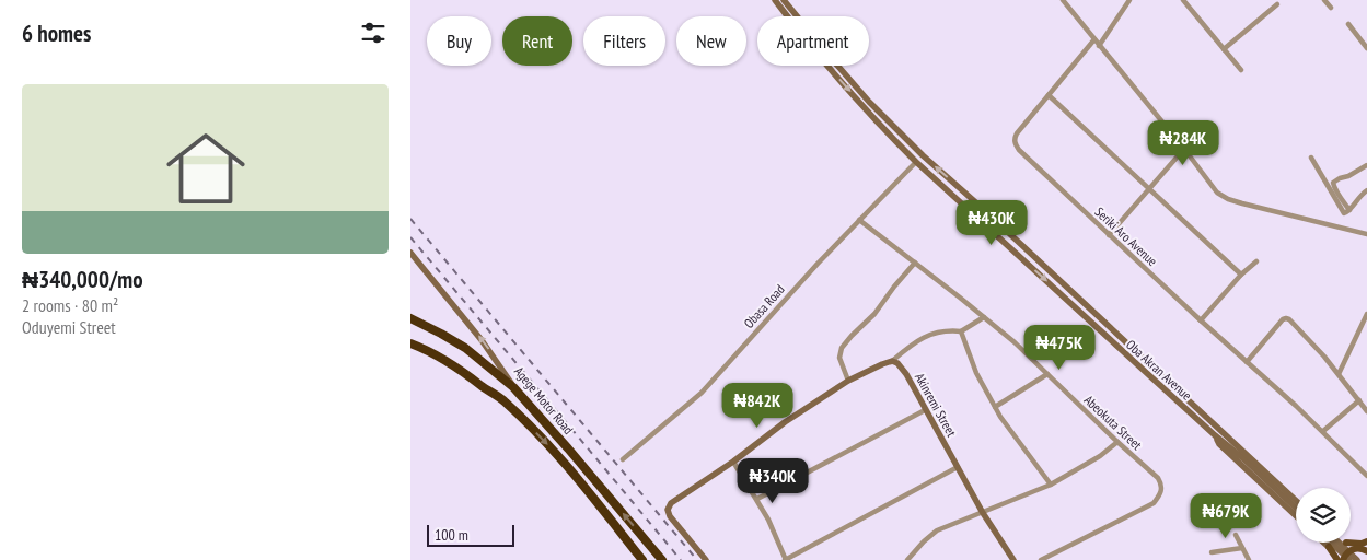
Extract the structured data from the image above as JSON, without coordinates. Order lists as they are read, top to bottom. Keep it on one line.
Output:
{"streets":{"highway":["Agege Motor Road"],"main road":["Oba Akran Avenue","Akinremi Street"],"street":["Seriki Aro Avenue","Obasa Road","Abeokuta Street"]},"crossings":[["Obasa Road","Oba Akran Avenue"],["Obasa Road","Abeokuta Street"]],"scale_bar":"100 m","page":{"heading":"6 homes","chip":["Buy","Rent","Filters","New","Apartment"],"list":[{"name":"₦340,000/mo","note":"2 rooms · 80 m² · Oduyemi Street"}],"price":["₦284K","₦430K","₦475K","₦842K","₦340K","₦679K"],"scale":"100 m"}}
